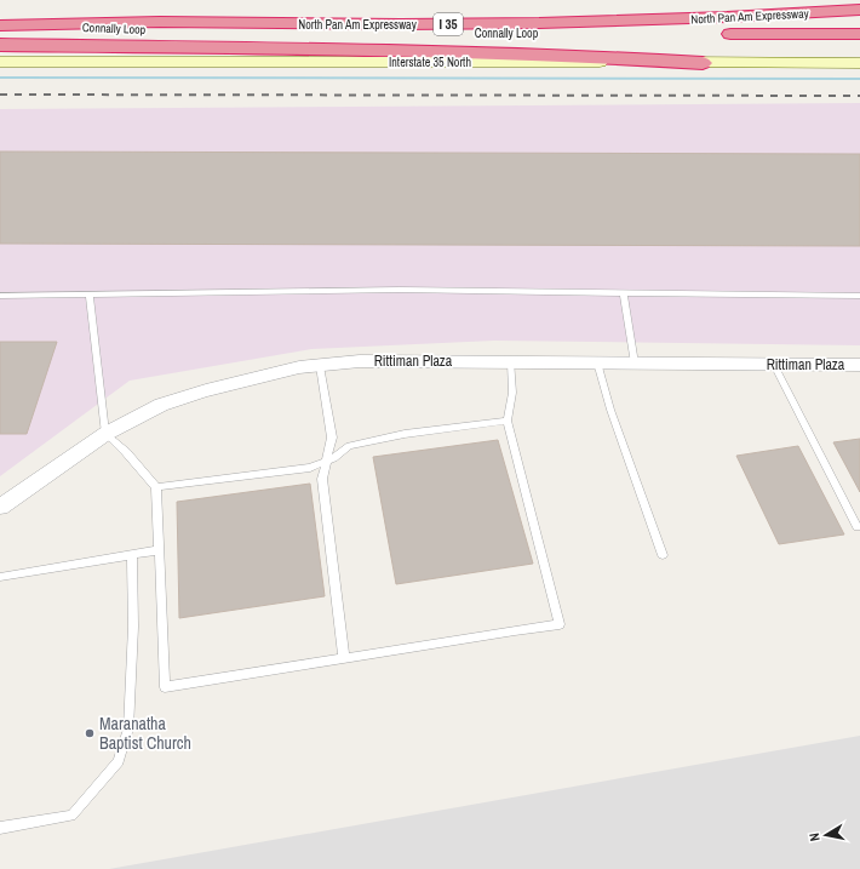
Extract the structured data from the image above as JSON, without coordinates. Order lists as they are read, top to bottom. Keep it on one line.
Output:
{"streets":{"highway":["North Pan Am Expressway","I 35","Connally Loop"],"main road":["Interstate 35 North"],"street":["Rittiman Plaza"]},"crossings":[["North Pan Am Expressway","Connally Loop"]],"places":["Maranatha Baptist Church"],"north":"left"}
